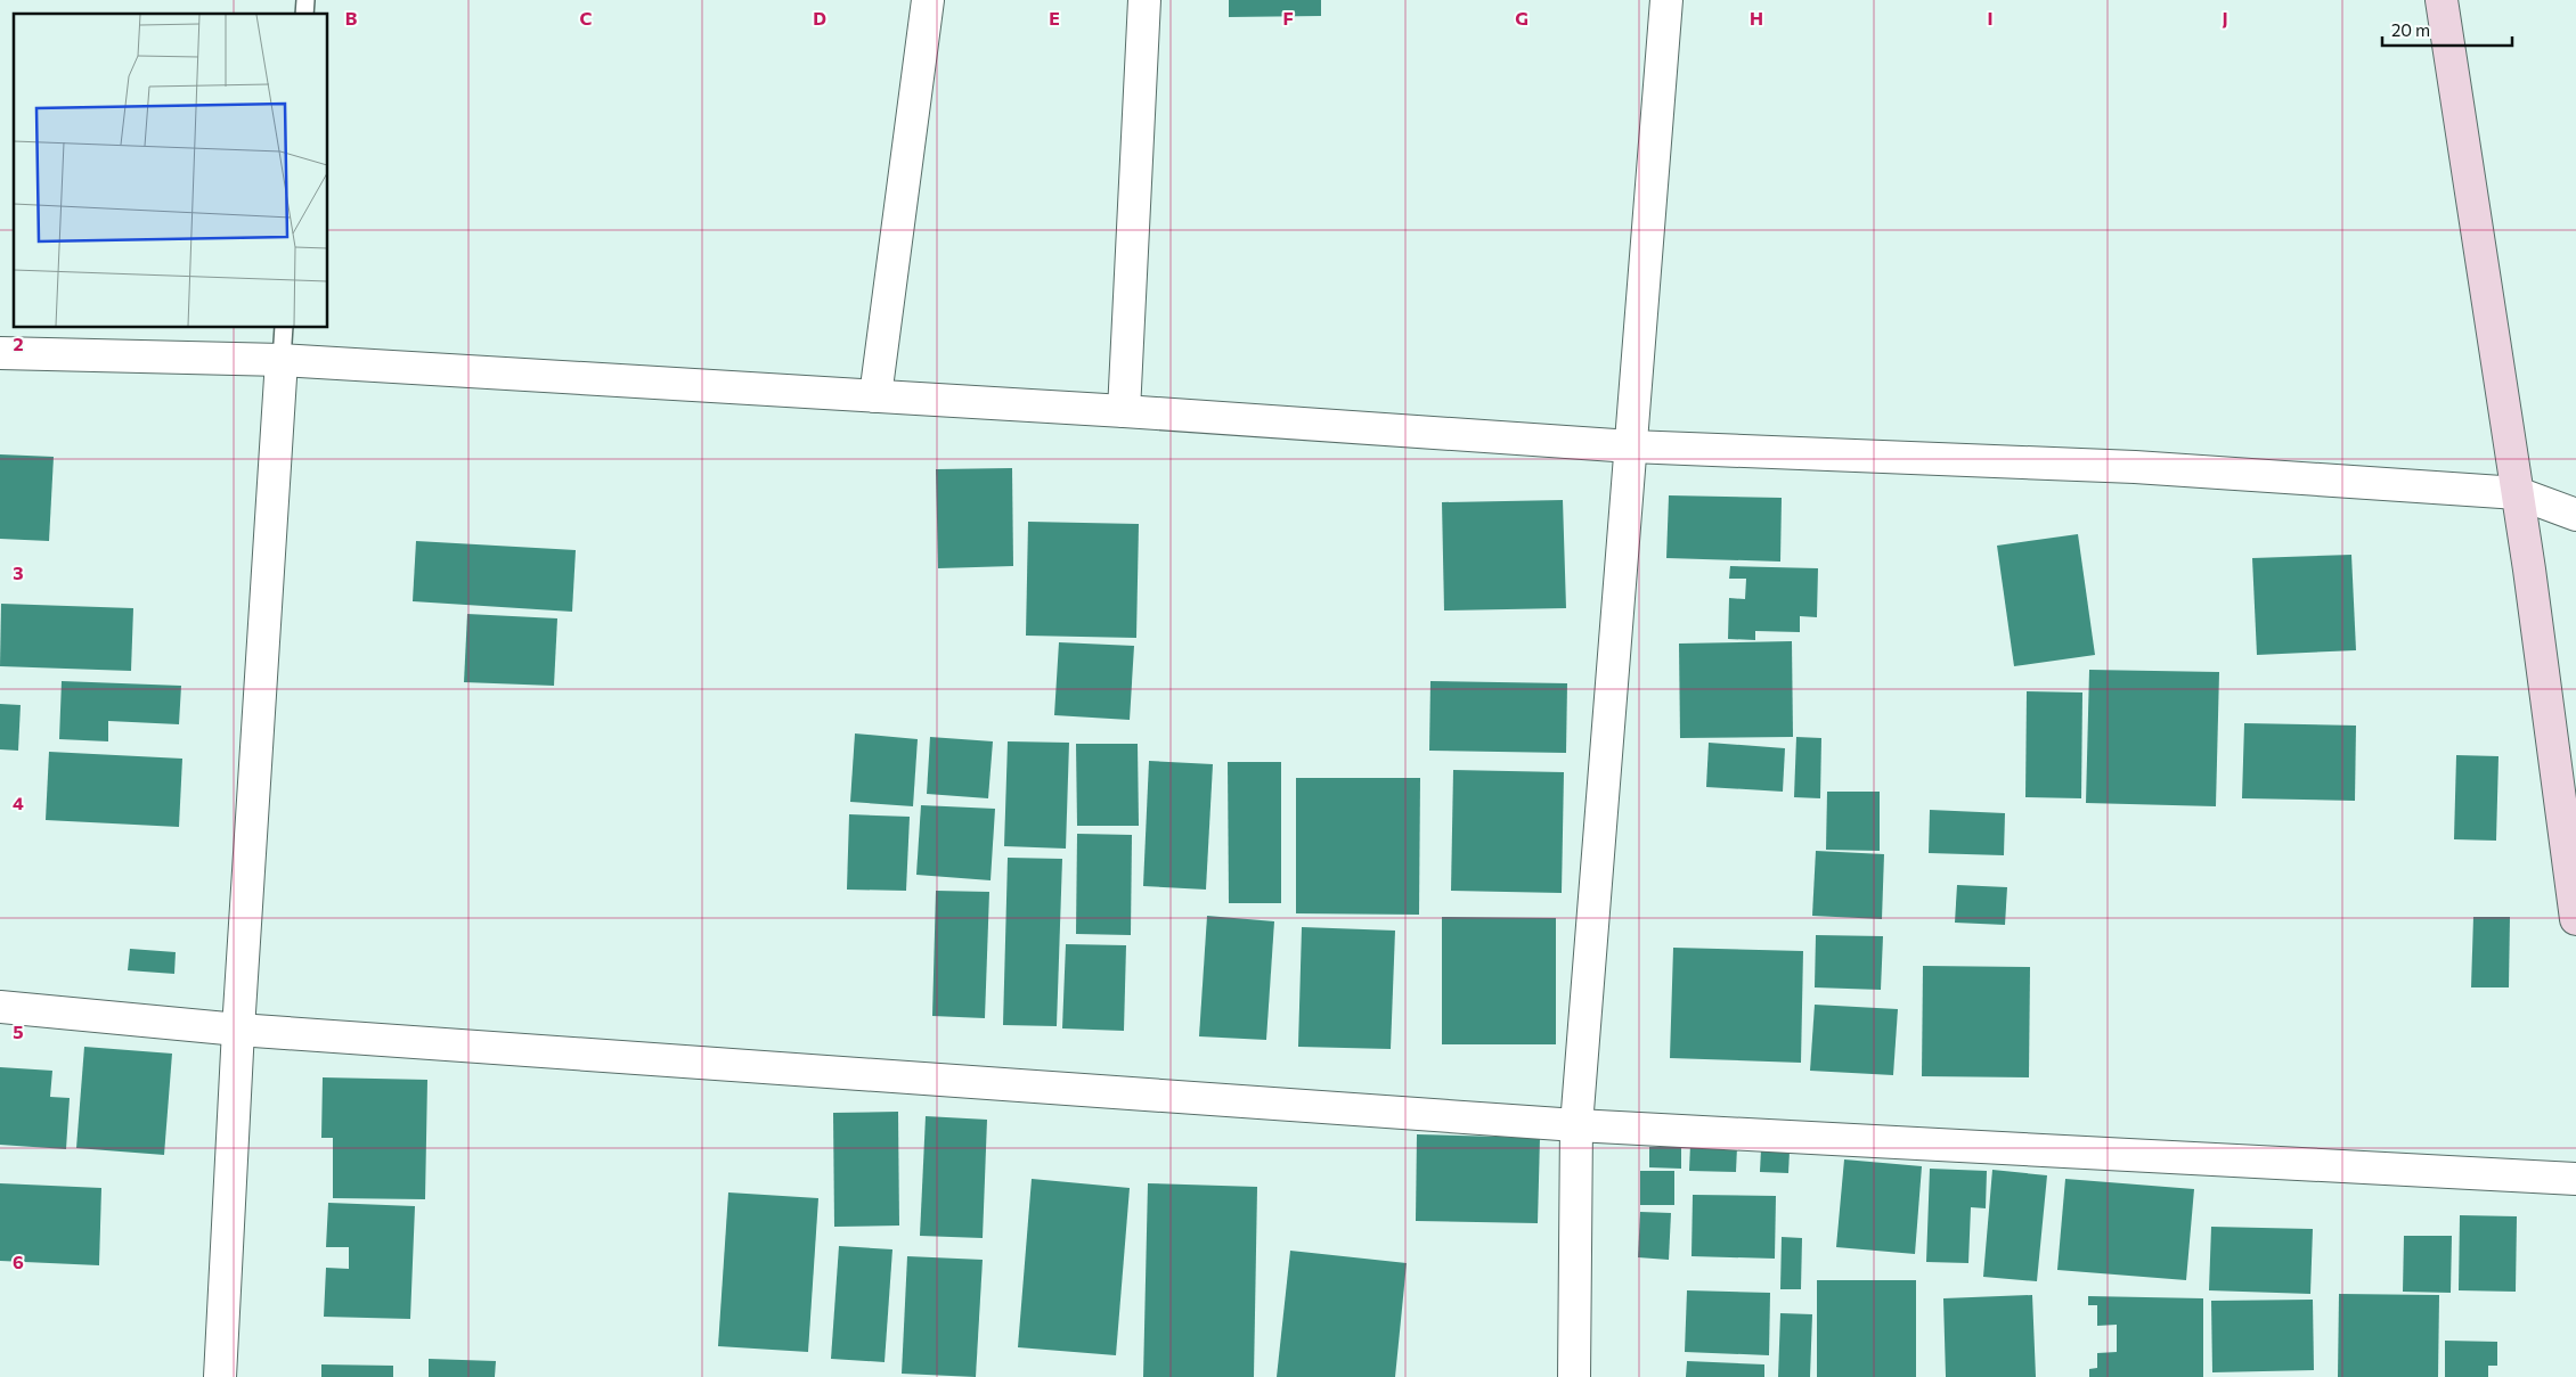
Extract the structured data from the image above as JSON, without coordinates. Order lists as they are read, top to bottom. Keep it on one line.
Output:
{"scale_bar":"20 m","grid":{"columns":["B","C","D","E","F","G","H","I","J"],"rows":["2","3","4","5","6"]}}
